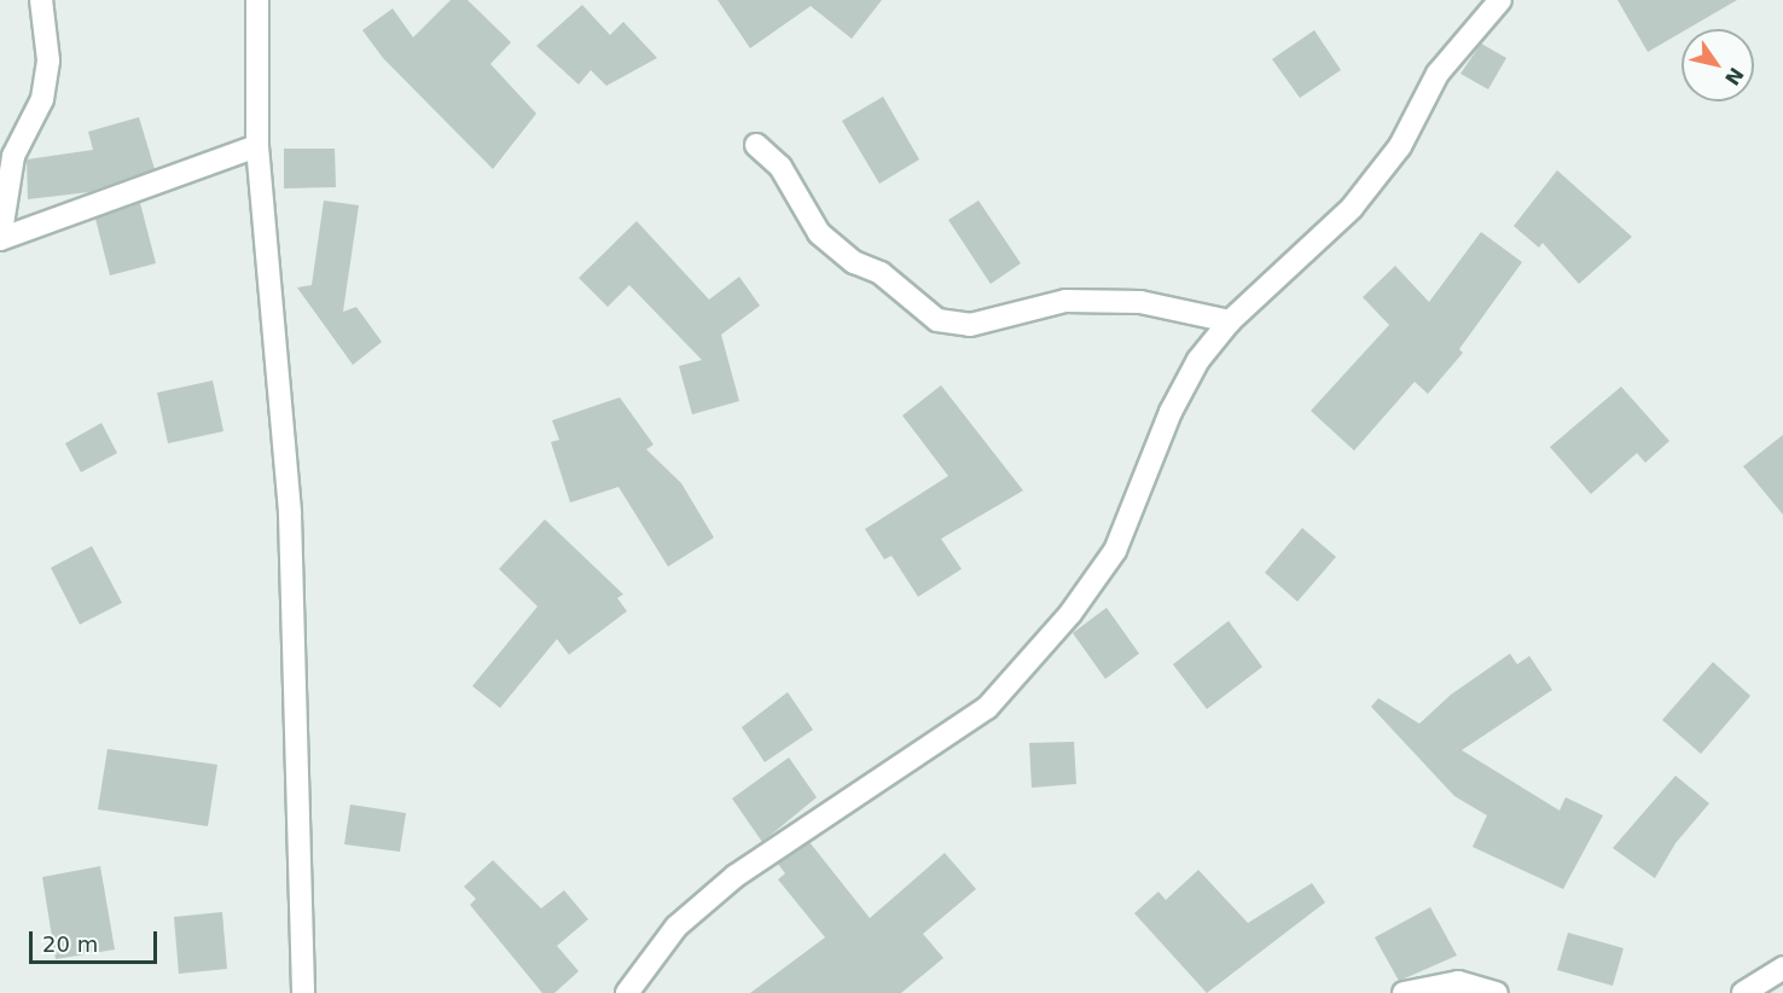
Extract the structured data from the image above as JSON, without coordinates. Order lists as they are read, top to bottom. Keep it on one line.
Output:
{"scale_bar":"20 m","north":"bottom right"}
